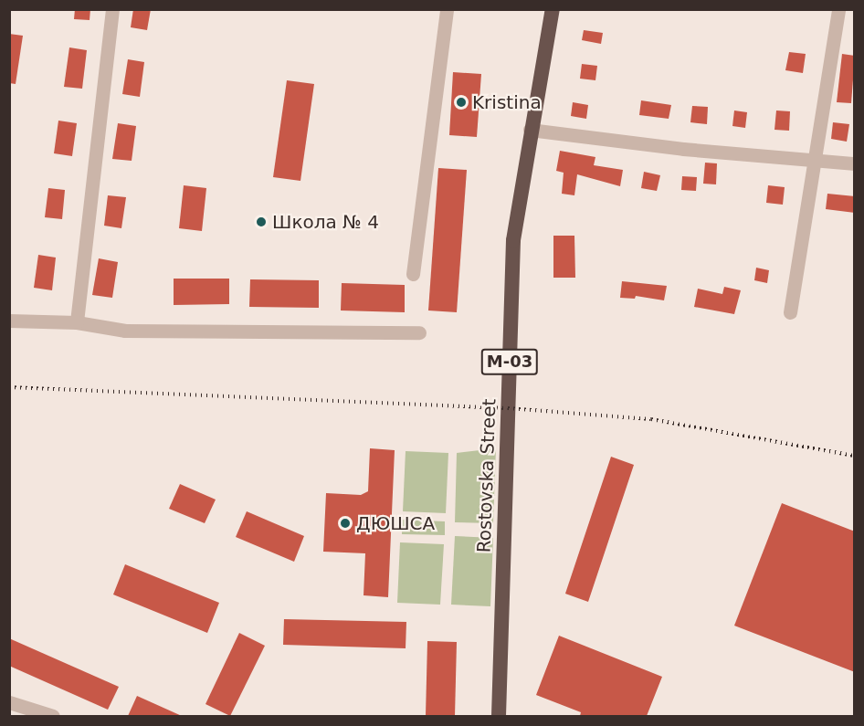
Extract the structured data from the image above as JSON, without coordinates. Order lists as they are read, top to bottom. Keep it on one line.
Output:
{"streets":{"highway":["М-03","Rostovska Street"]},"places":["Kristina","Школа № 4","ДЮШСА"]}
